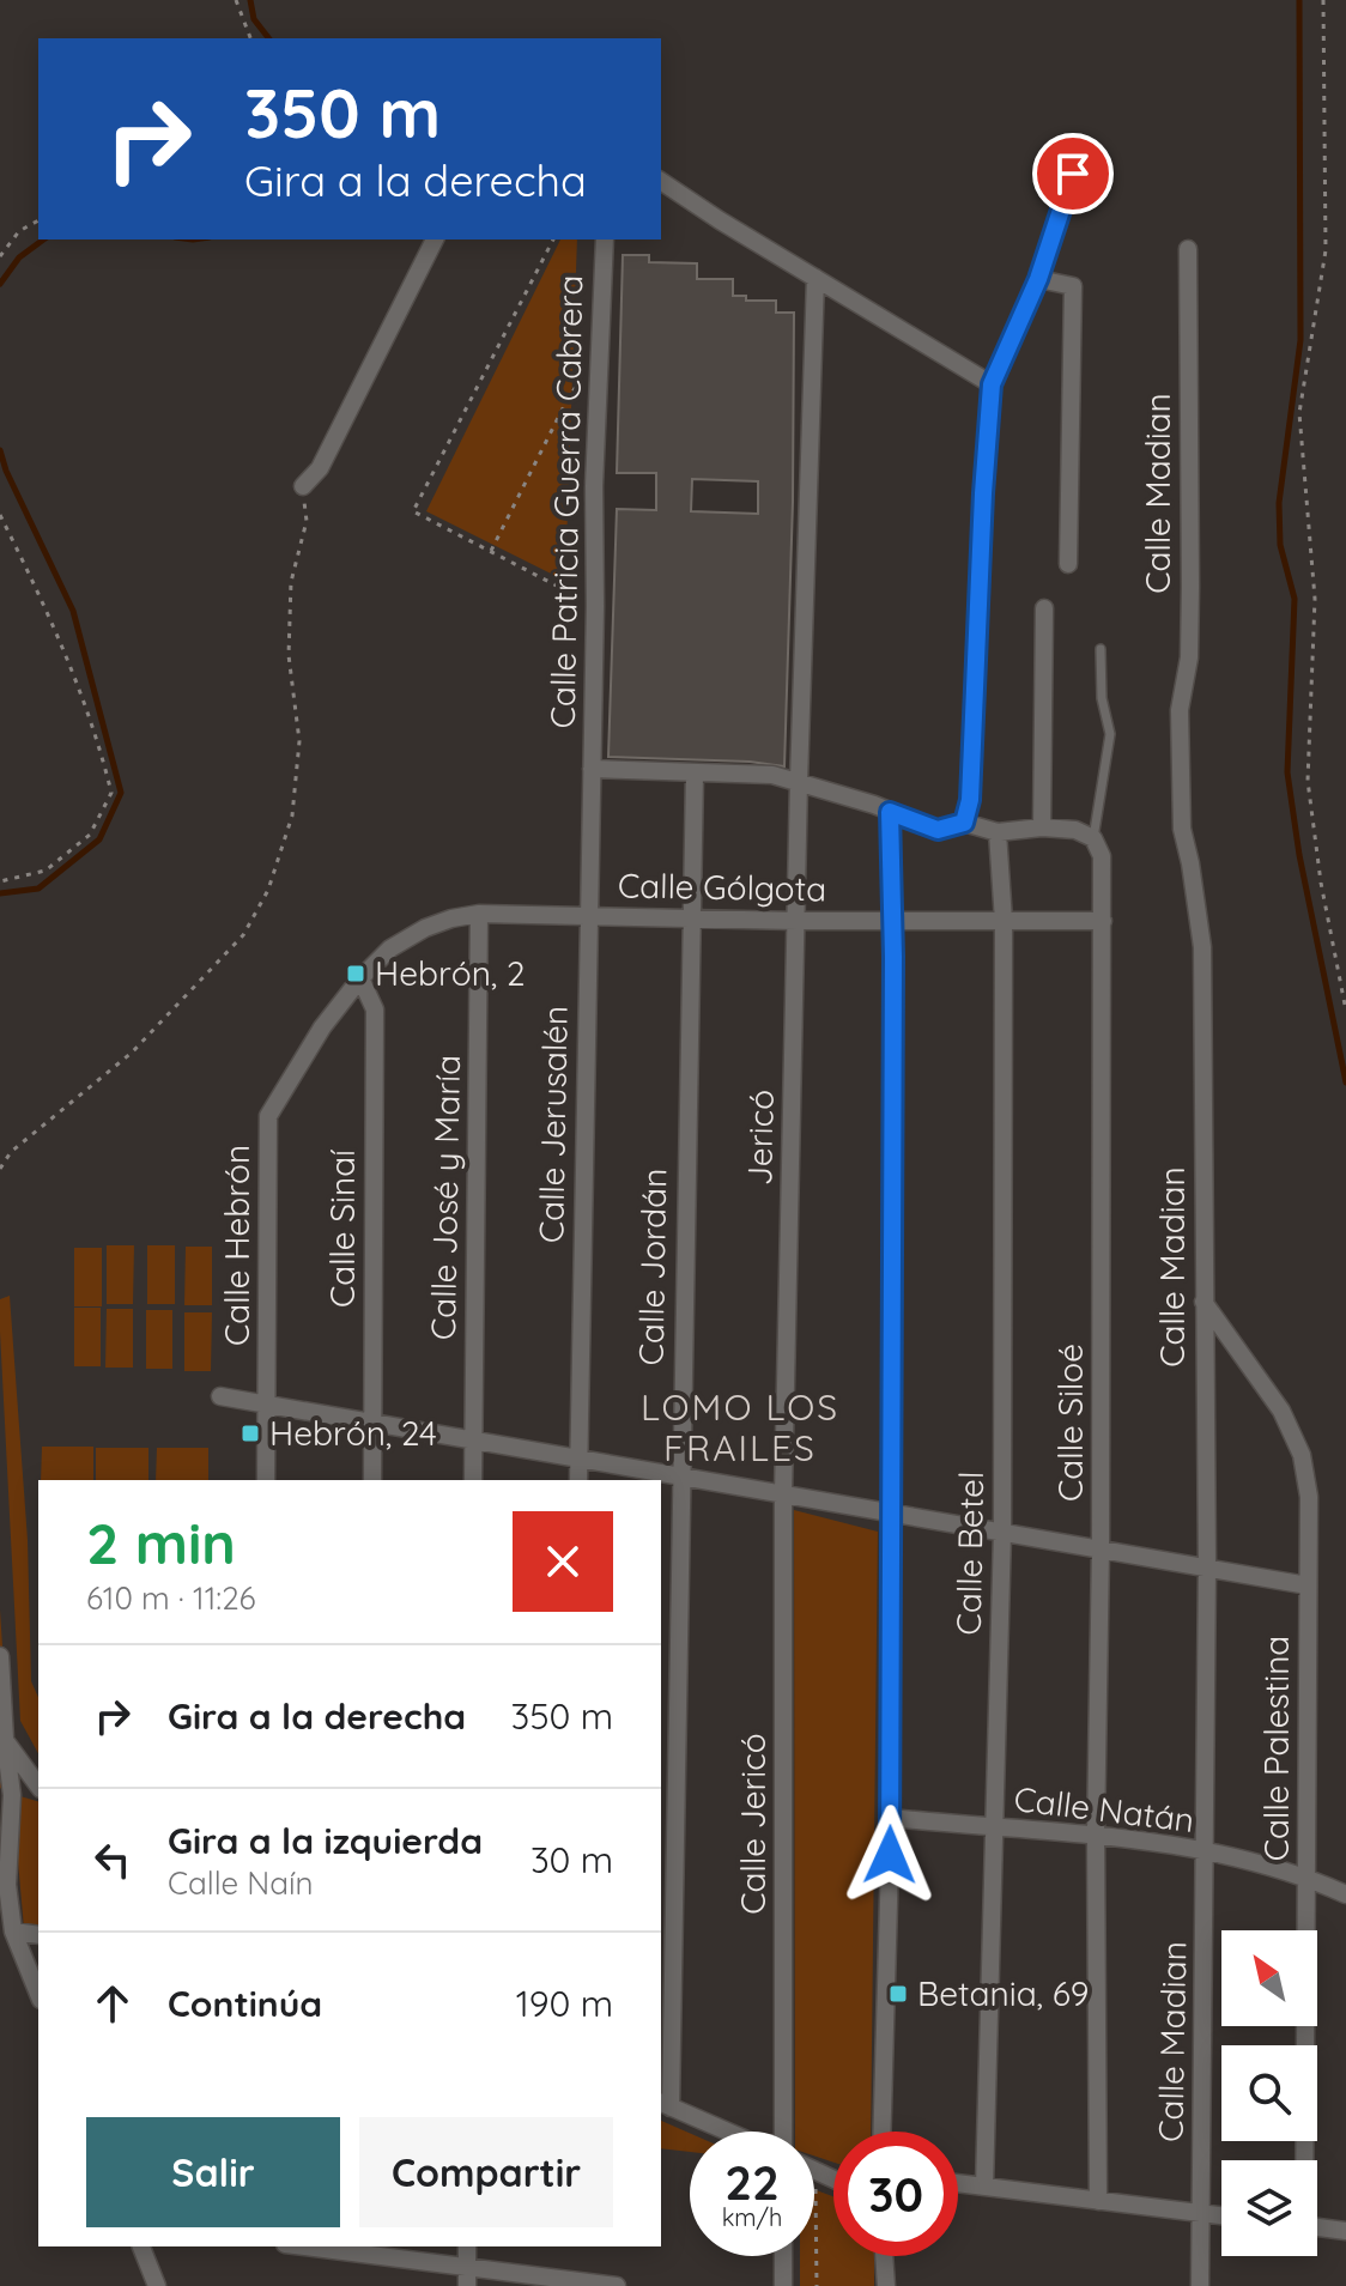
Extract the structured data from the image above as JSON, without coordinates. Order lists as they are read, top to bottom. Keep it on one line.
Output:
{"streets":{"street":["Calle Madian","Calle Patricia Guerra Cabrera","Calle Gólgota","Calle Jerusalén","Jericó","Calle José y María","Calle Sinaí","Calle Hebrón","Calle Jordán","Calle Siloé","Calle Betel","Calle Palestina","Calle Natán","Calle Jericó"]},"crossings":[["Calle Madian","Calle Palestina"],["Calle Madian","Calle Natán"],["Calle Patricia Guerra Cabrera","Calle Jerusalén"],["Calle Gólgota","Calle Jerusalén"],["Calle Gólgota","Jericó"],["Calle Gólgota","Calle José y María"],["Calle Gólgota","Calle Sinaí"],["Calle Gólgota","Calle Hebrón"],["Calle Gólgota","Calle Jordán"],["Calle Gólgota","Calle Siloé"],["Calle Gólgota","Calle Betel"],["Jericó","Calle Jericó"],["Calle Sinaí","Calle Hebrón"],["Calle Siloé","Calle Natán"],["Calle Betel","Calle Natán"],["Calle Palestina","Calle Natán"]],"districts":["LOMO LOS FRAILES"],"places":{"transit":["Hebrón, 2","Hebrón, 24","Betania, 69"]},"north":"top left","page":{"turn":["350 m","Gira a la derecha"],"heading":["2 min","610 m · 11:26"],"list":[{"name":"Gira a la derecha","value":"350 m"},{"name":"Gira a la izquierda","note":"Calle Naín","value":"30 m"},{"name":"Continúa","value":"190 m"}],"buttons":["Salir","Compartir"],"speed":"22 km/h","limit":"30"}}
